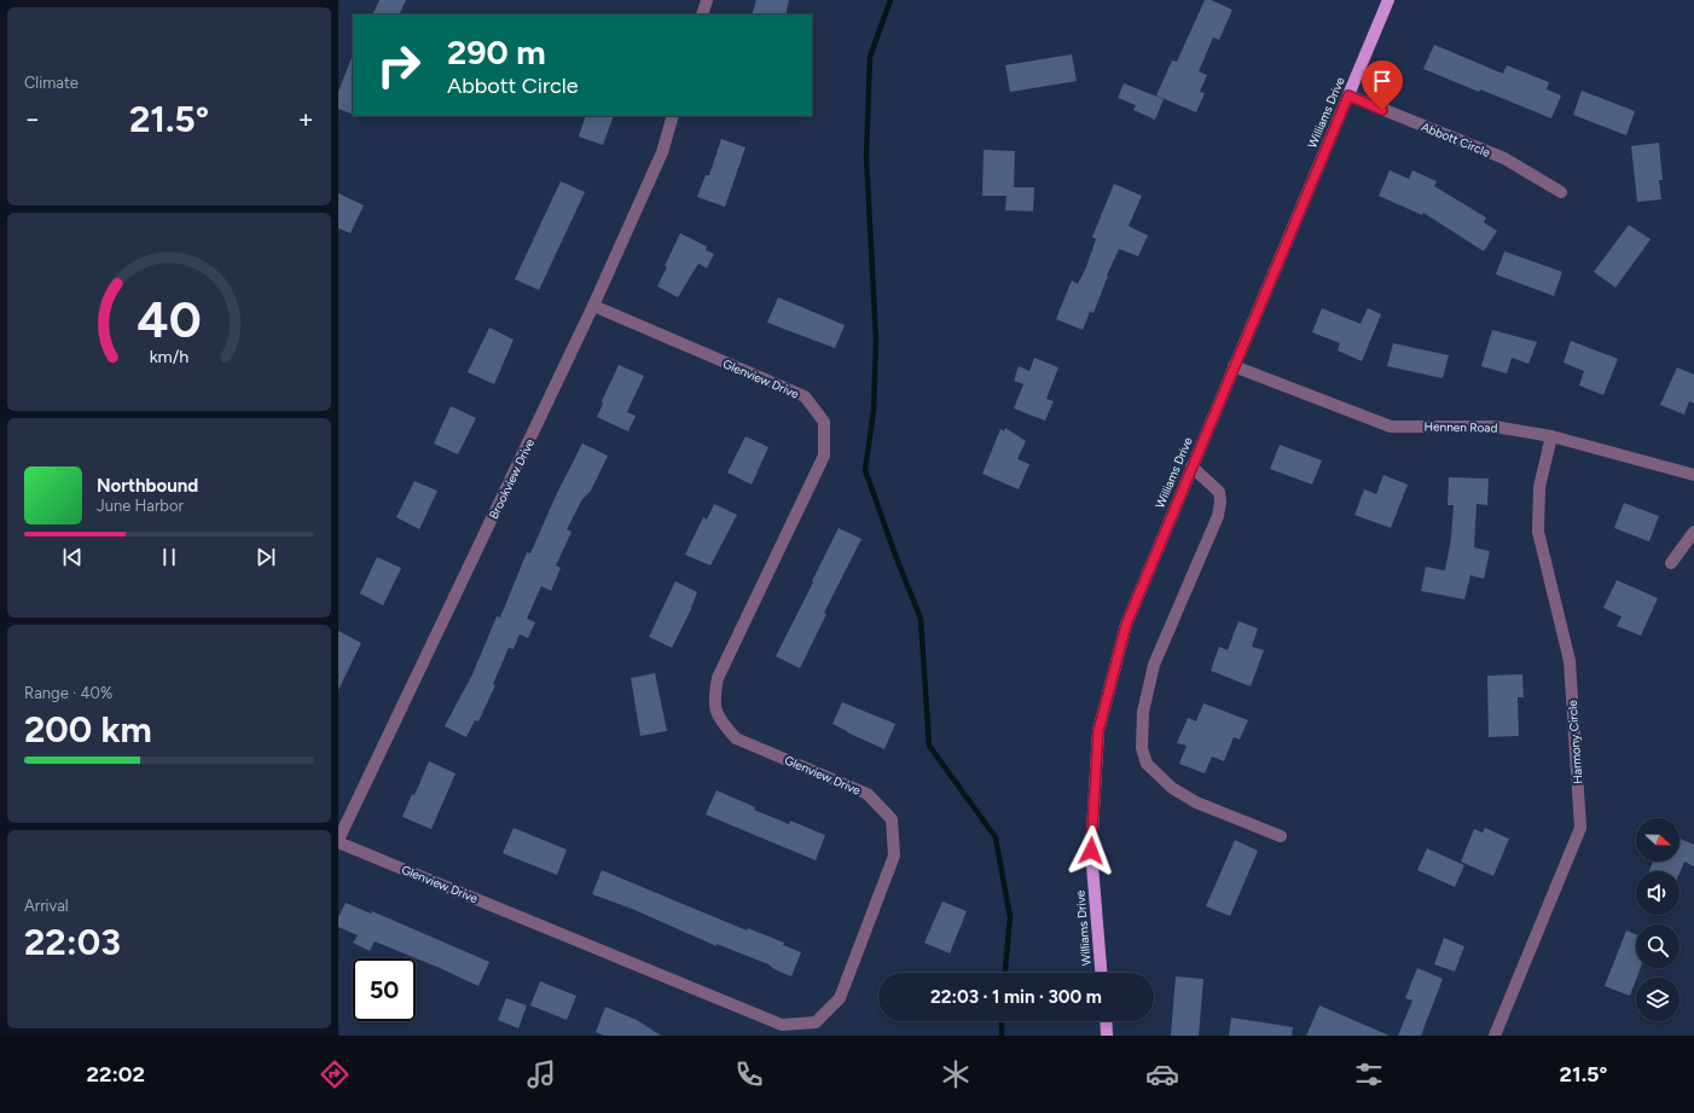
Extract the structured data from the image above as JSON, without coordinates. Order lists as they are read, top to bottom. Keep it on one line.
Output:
{"streets":{"main road":["Williams Drive"],"street":["Abbott Circle","Glenview Drive","Hennen Road","Brookview Drive","Harmony Circle"]},"crossings":[["Williams Drive","Abbott Circle"],["Williams Drive","Hennen Road"],["Glenview Drive","Brookview Drive"],["Hennen Road","Harmony Circle"]],"north":"right","page":{"tile":["Climate",["Range · 40%","200 km"],["Arrival","22:03"]],"turn":["290 m","Abbott Circle"],"heat":["−","21.5°","+"],"song":["Northbound","June Harbor"],"limit":"50","trip":"22:03 · 1 min · 300 m","tabs":["22:02","21.5°"],"gauge":["40","km/h"]}}
